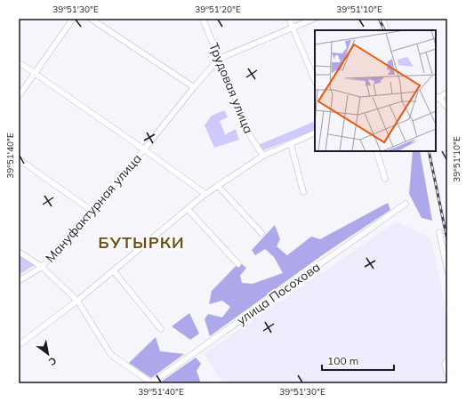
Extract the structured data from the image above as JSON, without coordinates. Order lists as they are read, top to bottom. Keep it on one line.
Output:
{"streets":{"street":["Трудовая улица","Мануфактурная улица","улица Посохова"]},"crossings":[["Трудовая улица","Мануфактурная улица"]],"districts":["БУТЫРКИ"],"scale_bar":"100 m","north":"bottom right","coordinates":["39°51'30\"E","39°51'20\"E","39°51'10\"E","39°51'40\"E"]}
